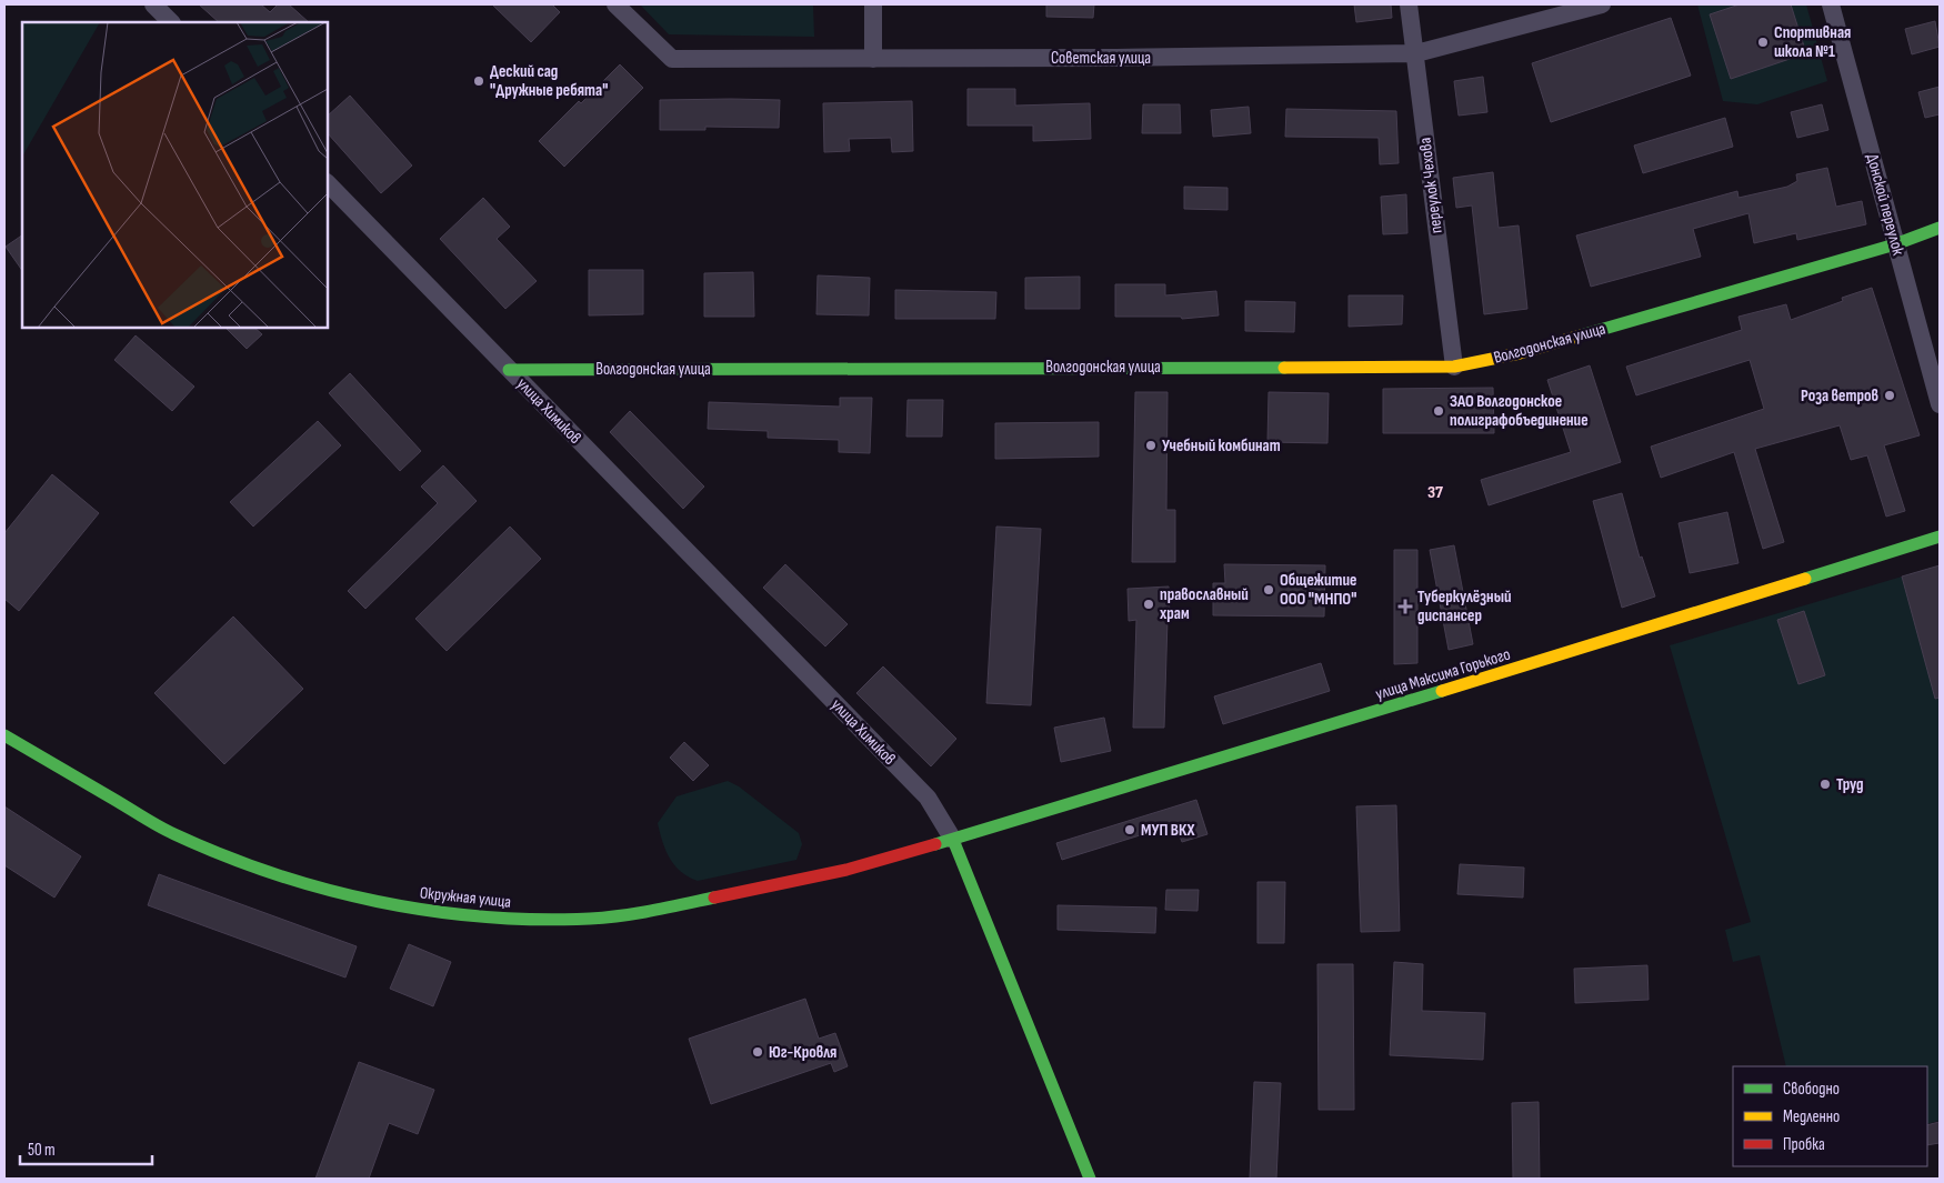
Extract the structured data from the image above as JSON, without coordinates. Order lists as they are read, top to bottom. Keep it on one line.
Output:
{"streets":{"street":["Советская улица","переулок Чехова","Донской переулок","Волгодонская улица","улица Химиков","улица Максима Горького","Окружная улица"]},"crossings":[["Советская улица","переулок Чехова"],["переулок Чехова","Волгодонская улица"],["Донской переулок","Волгодонская улица"],["Волгодонская улица","улица Химиков"],["улица Химиков","улица Максима Горького"],["улица Химиков","Окружная улица"],["улица Максима Горького","Окружная улица"]],"districts":["37"],"places":{"other":["Спортивная школа №1","Деский сад \"Дружные ребята\"","Роза ветров","ЗАО Волгодонское полиграфобъединение","Учебный комбинат","Общежитие ООО \"МНПО\"","православный храм","Труд","МУП ВКХ","Юг-Кровля"],"health":["Туберкулёзный диспансер"]},"legend":["Свободно","Медленно","Пробка"],"scale_bar":"50 m"}
